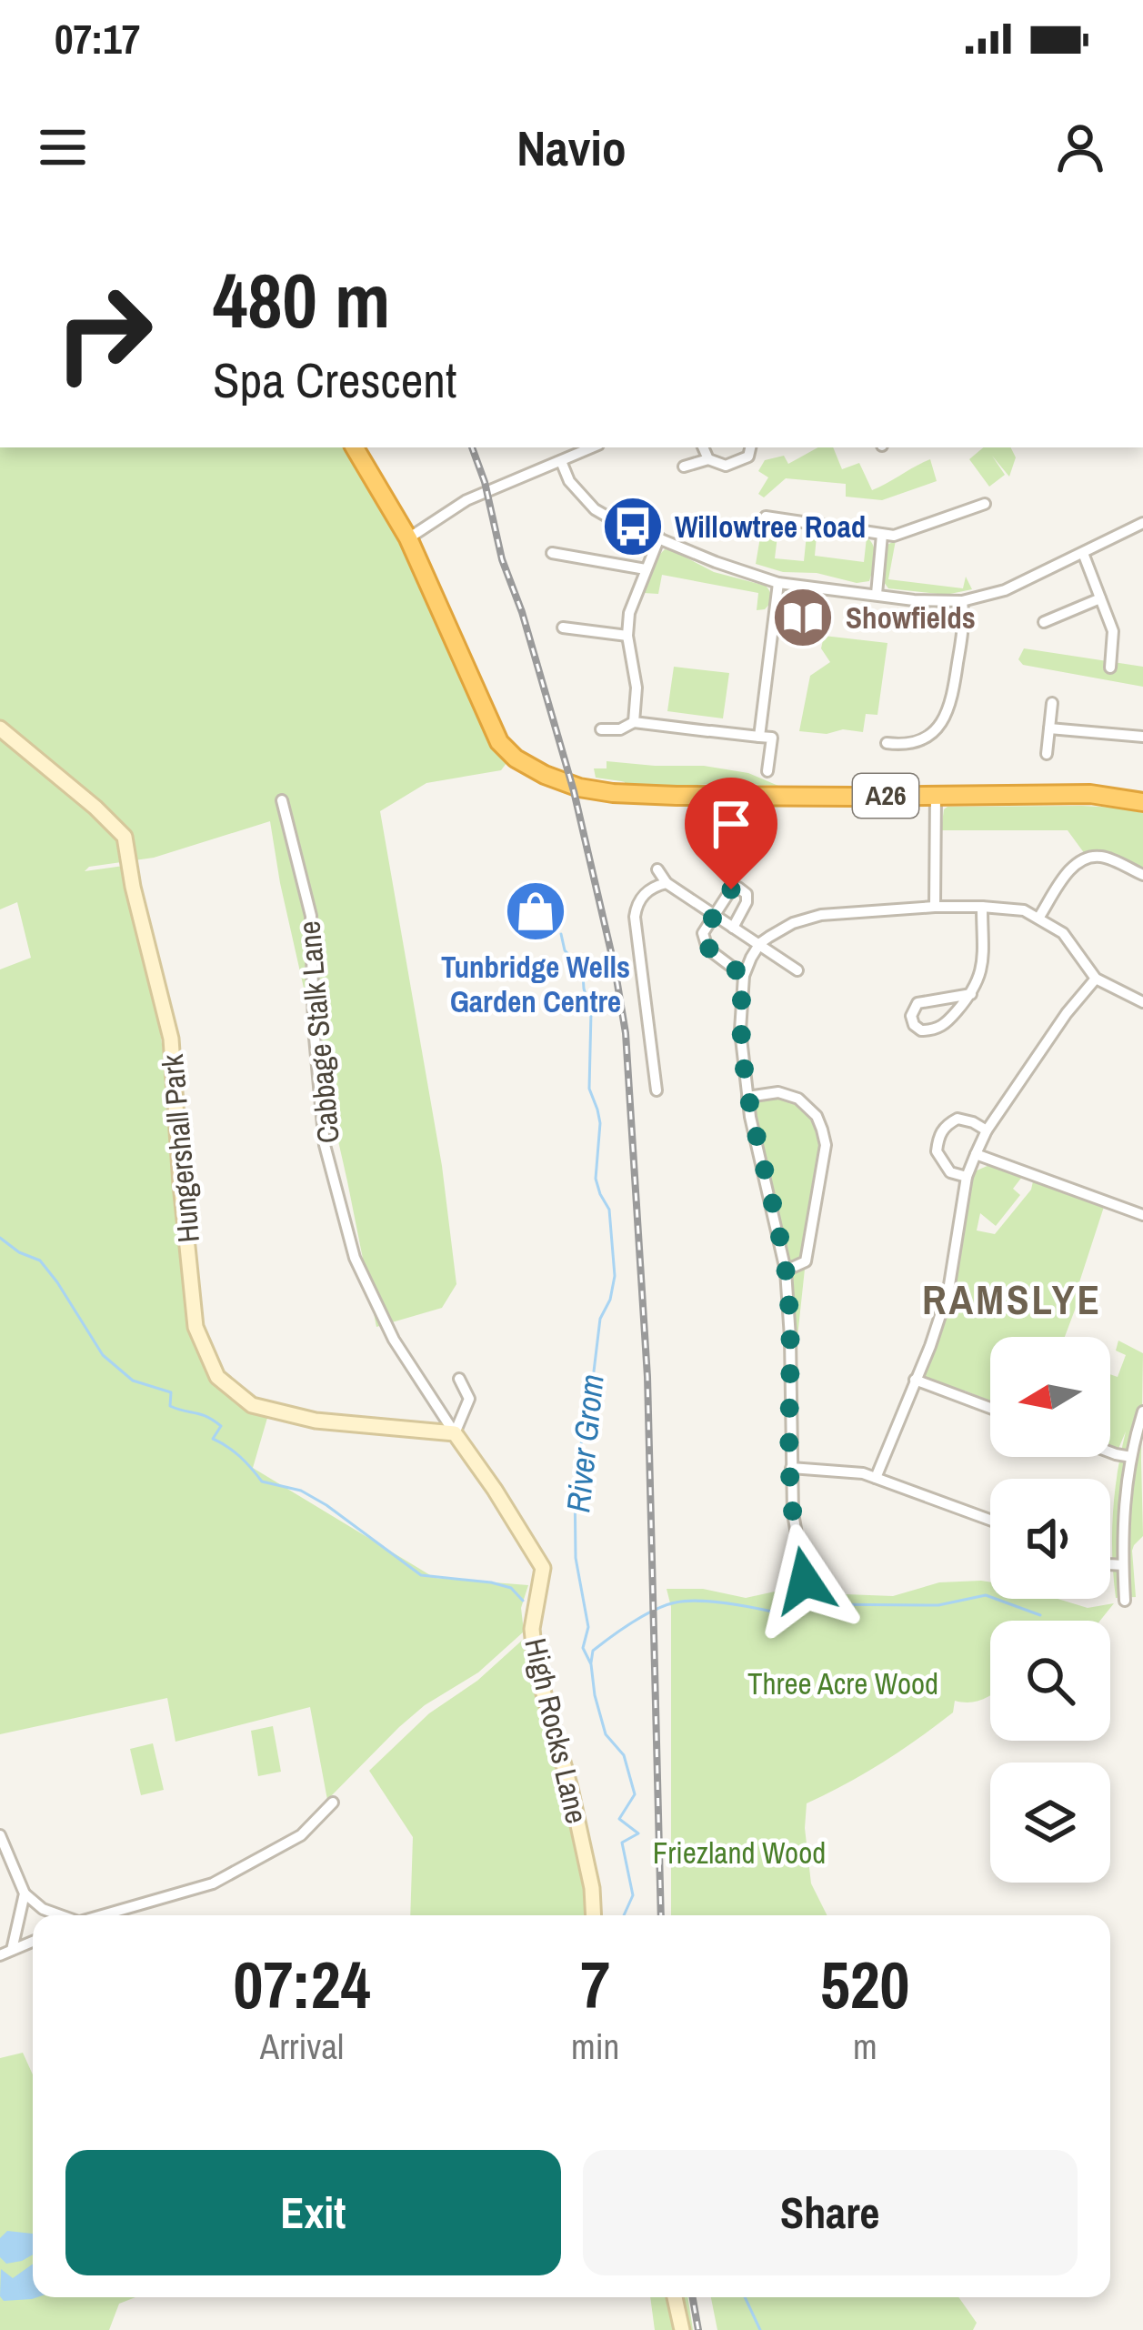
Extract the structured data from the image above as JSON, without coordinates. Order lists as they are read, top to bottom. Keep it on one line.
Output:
{"streets":{"highway":["A26"],"street":["Cabbage Stalk Lane","Hungershall Park","High Rocks Lane"]},"crossings":[["Cabbage Stalk Lane","Hungershall Park"],["Cabbage Stalk Lane","High Rocks Lane"],["Hungershall Park","High Rocks Lane"]],"districts":["RAMSLYE"],"water":["River Grom"],"parks":["Three Acre Wood","Friezland Wood"],"places":{"bus stop":["Willowtree Road"],"library":["Showfields"],"shop":["Tunbridge Wells Garden Centre"]},"north":"left","page":{"status":"07:17","header":"Navio","turn":["480 m","Spa Crescent"],"eta":["07:24","Arrival","7","min","520","m"],"buttons":["Exit","Share"]}}
